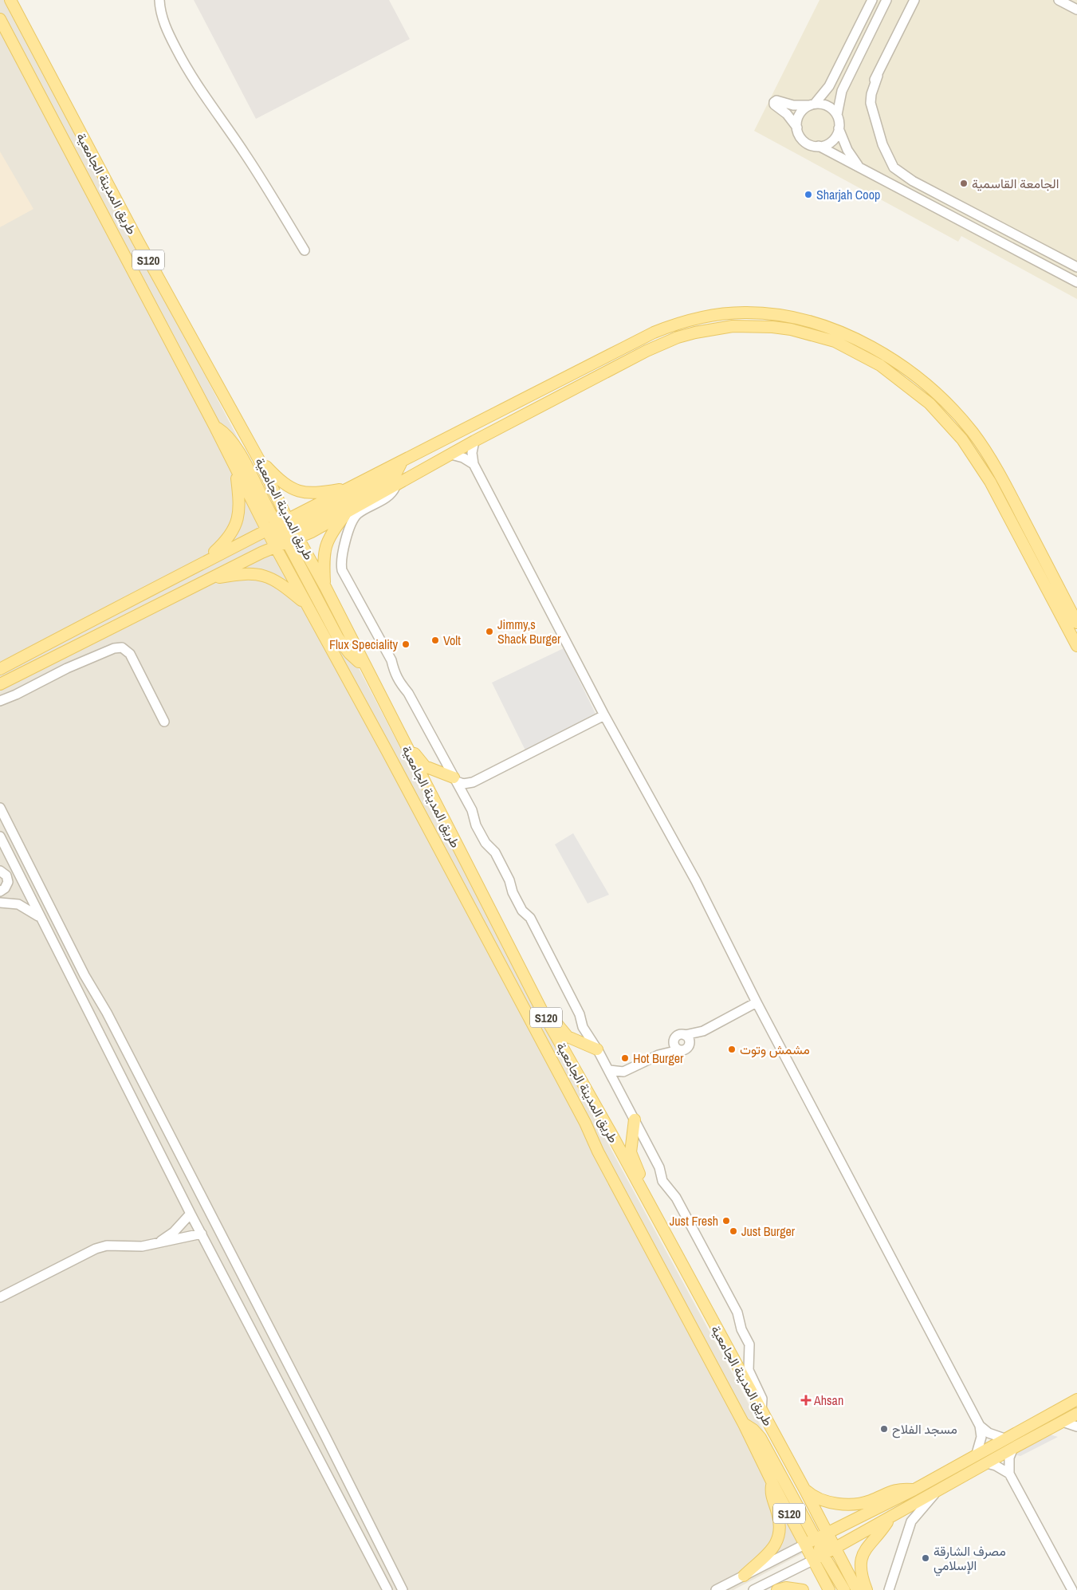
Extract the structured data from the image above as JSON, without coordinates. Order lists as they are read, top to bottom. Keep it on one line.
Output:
{"streets":{"main road":["طريق المدينة الجامعية","S120"]},"places":{"other":["الجامعة القاسمية","Sharjah Coop","Jimmy,s Shack Burger","Volt","Flux Speciality","مشمش وتوت","Hot Burger","Just Fresh","Just Burger","مسجد الفلاح","مصرف الشارقة الإسلامي"],"health":["Ahsan"]}}
